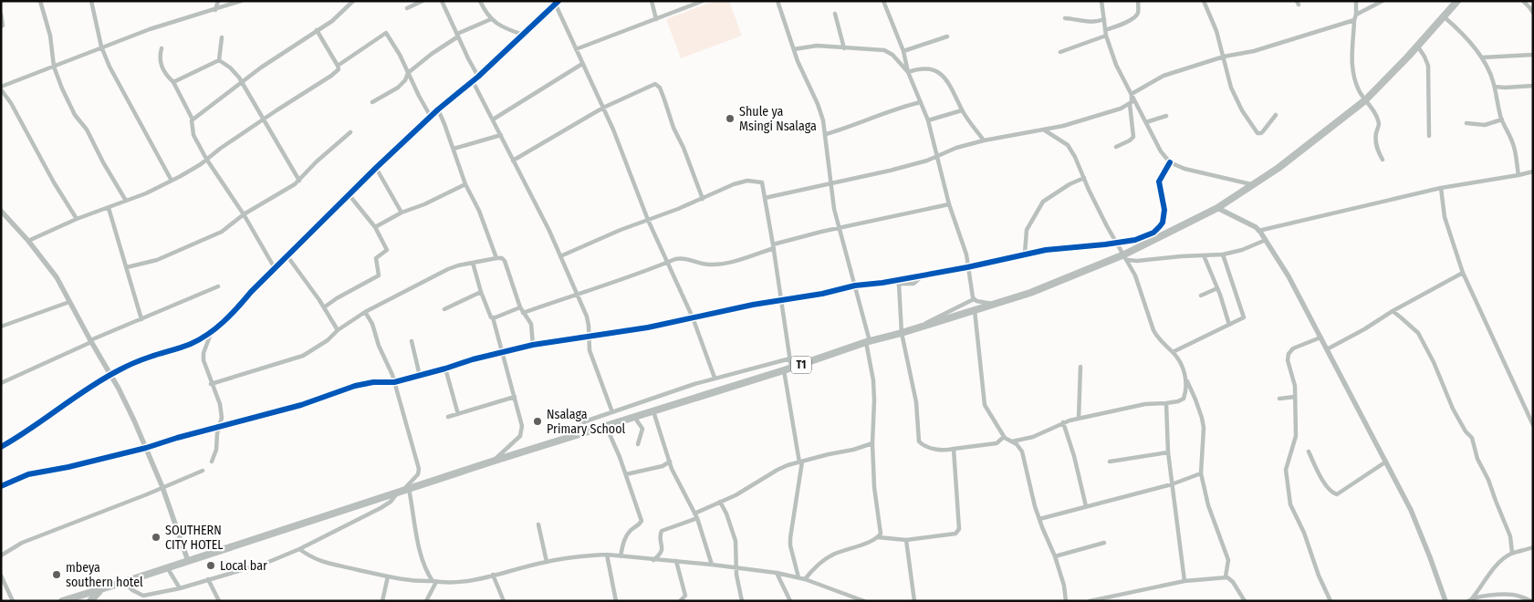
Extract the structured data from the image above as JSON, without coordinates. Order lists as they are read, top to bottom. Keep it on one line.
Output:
{"streets":{"highway":["T1"]},"places":["Shule ya Msingi Nsalaga","Nsalaga Primary School","SOUTHERN CITY HOTEL","Local bar","mbeya southern hotel"]}
